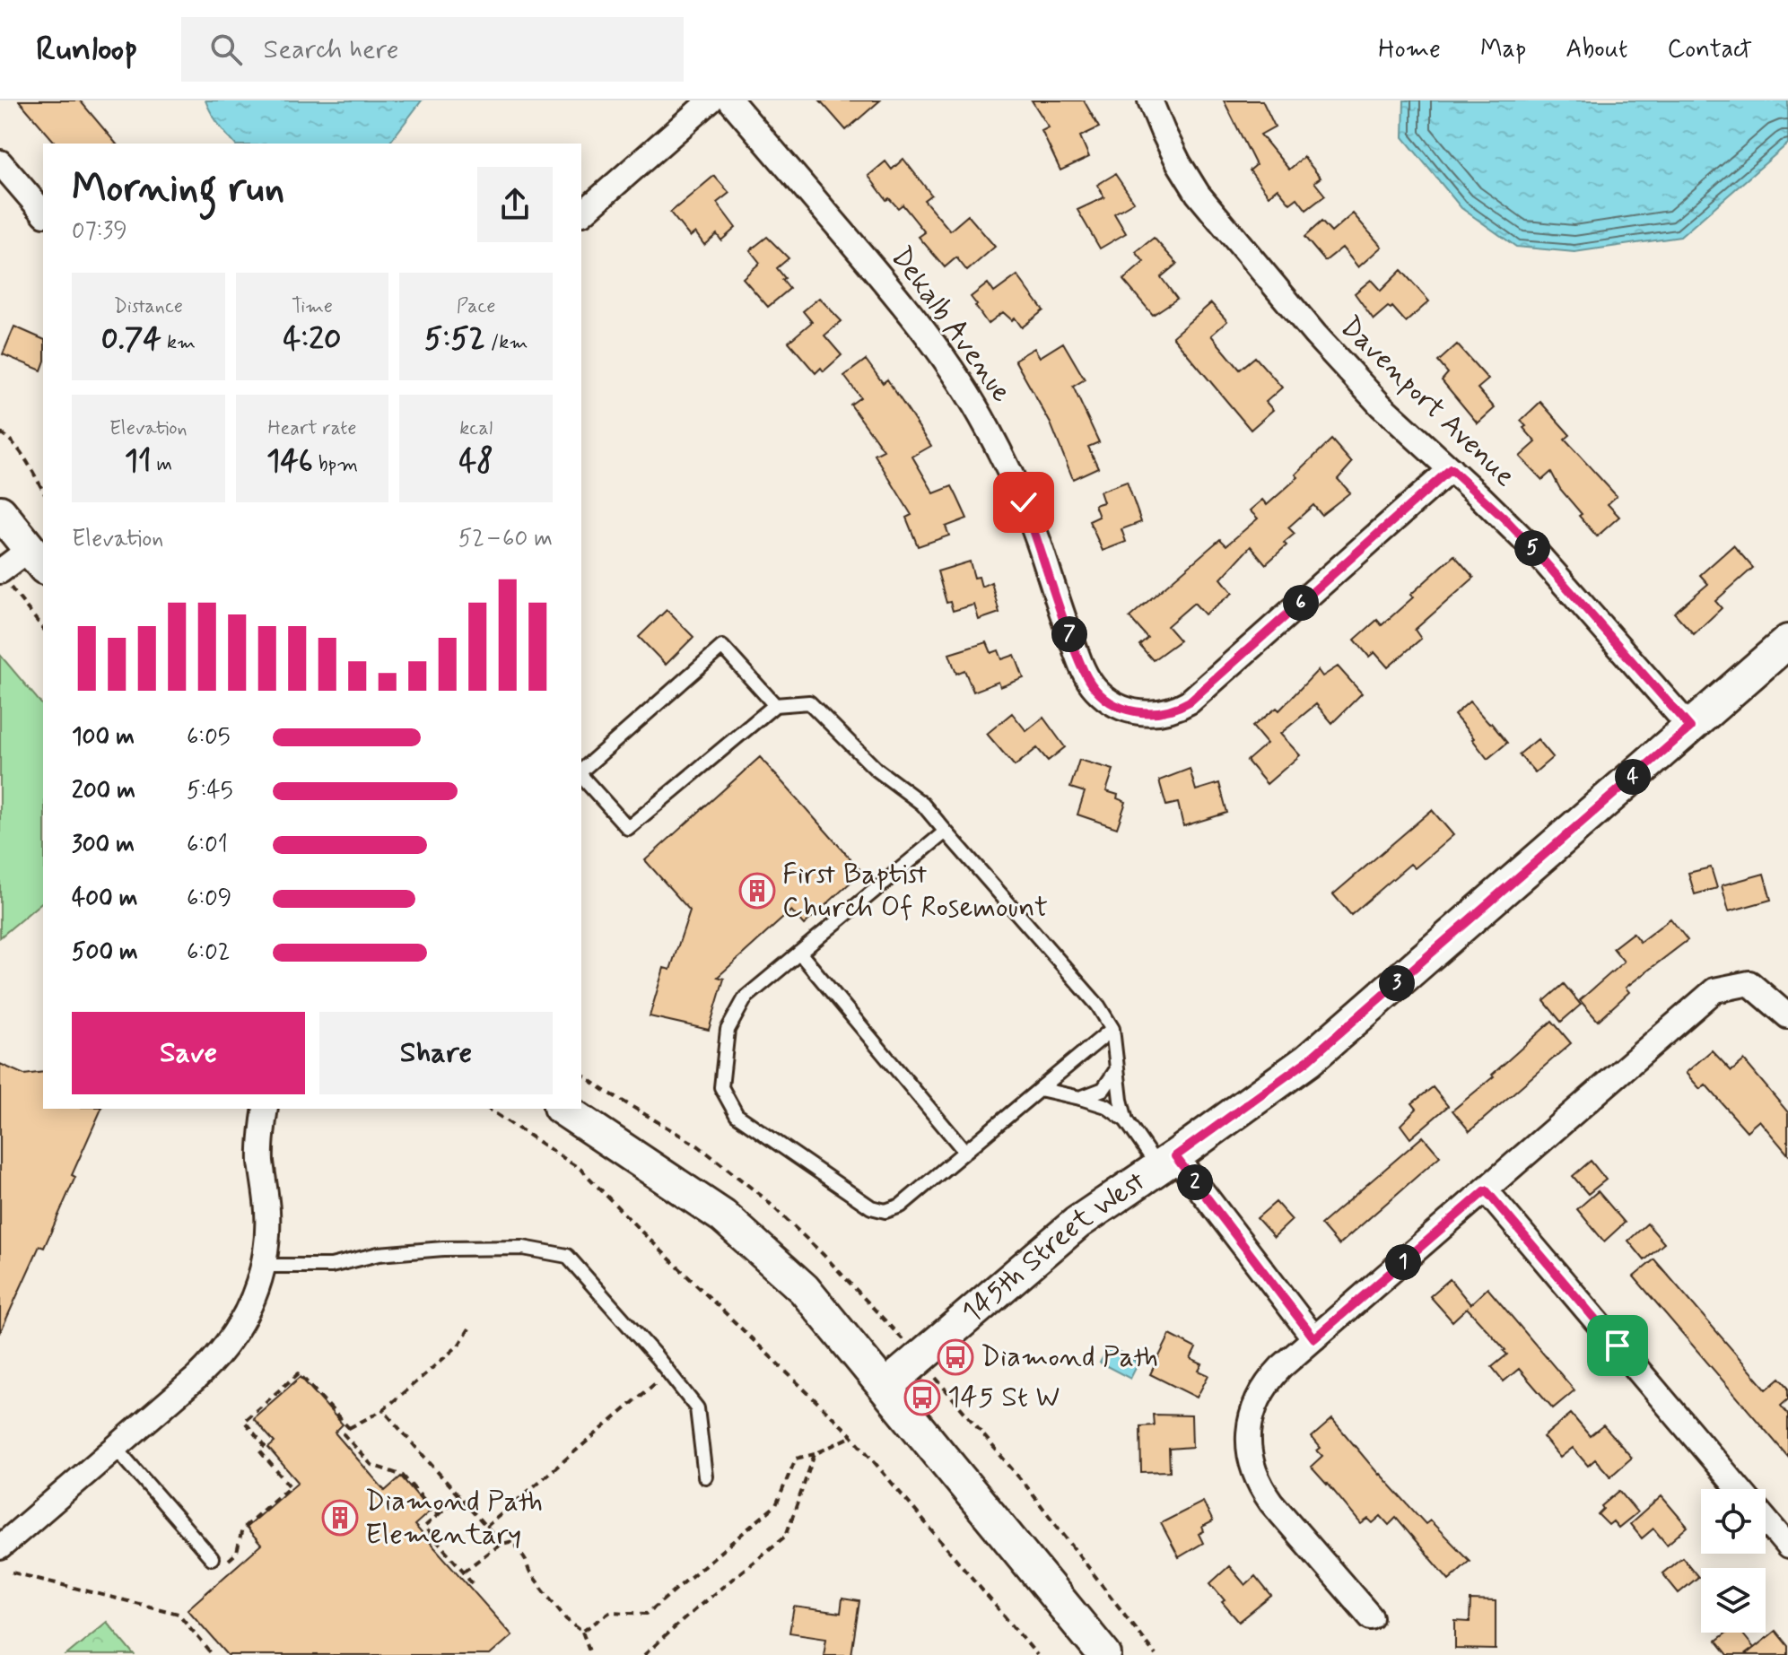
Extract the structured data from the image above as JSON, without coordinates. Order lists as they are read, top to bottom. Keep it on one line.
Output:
{"streets":{"street":["Dekalb Avenue","Davenport Avenue","145th Street West"]},"crossings":[["Dekalb Avenue","Davenport Avenue"],["Davenport Avenue","145th Street West"]],"places":{"building":["First Baptist Church Of Rosemount","Diamond Path Elementary"],"bus stop":["Diamond Path","145 St W"]},"page":{"header":"Runloop","search":"Search here","nav":["Home","Map","About","Contact"],"heading":["Morning run","07:39"],"stats":[["Distance","0.74 km"],["Time","4:20"],["Pace","5:52 /km"],["Elevation","11 m"],["Heart rate","146 bpm"],["kcal","48"]],"chart":["Elevation","52–60 m"],"pins":["5","6","7","4","3","2","1"],"list":[{"name":"100 m","note":"6:05"},{"name":"200 m","note":"5:45"},{"name":"300 m","note":"6:01"},{"name":"400 m","note":"6:09"},{"name":"500 m","note":"6:02"}],"buttons":["Save","Share"]}}
